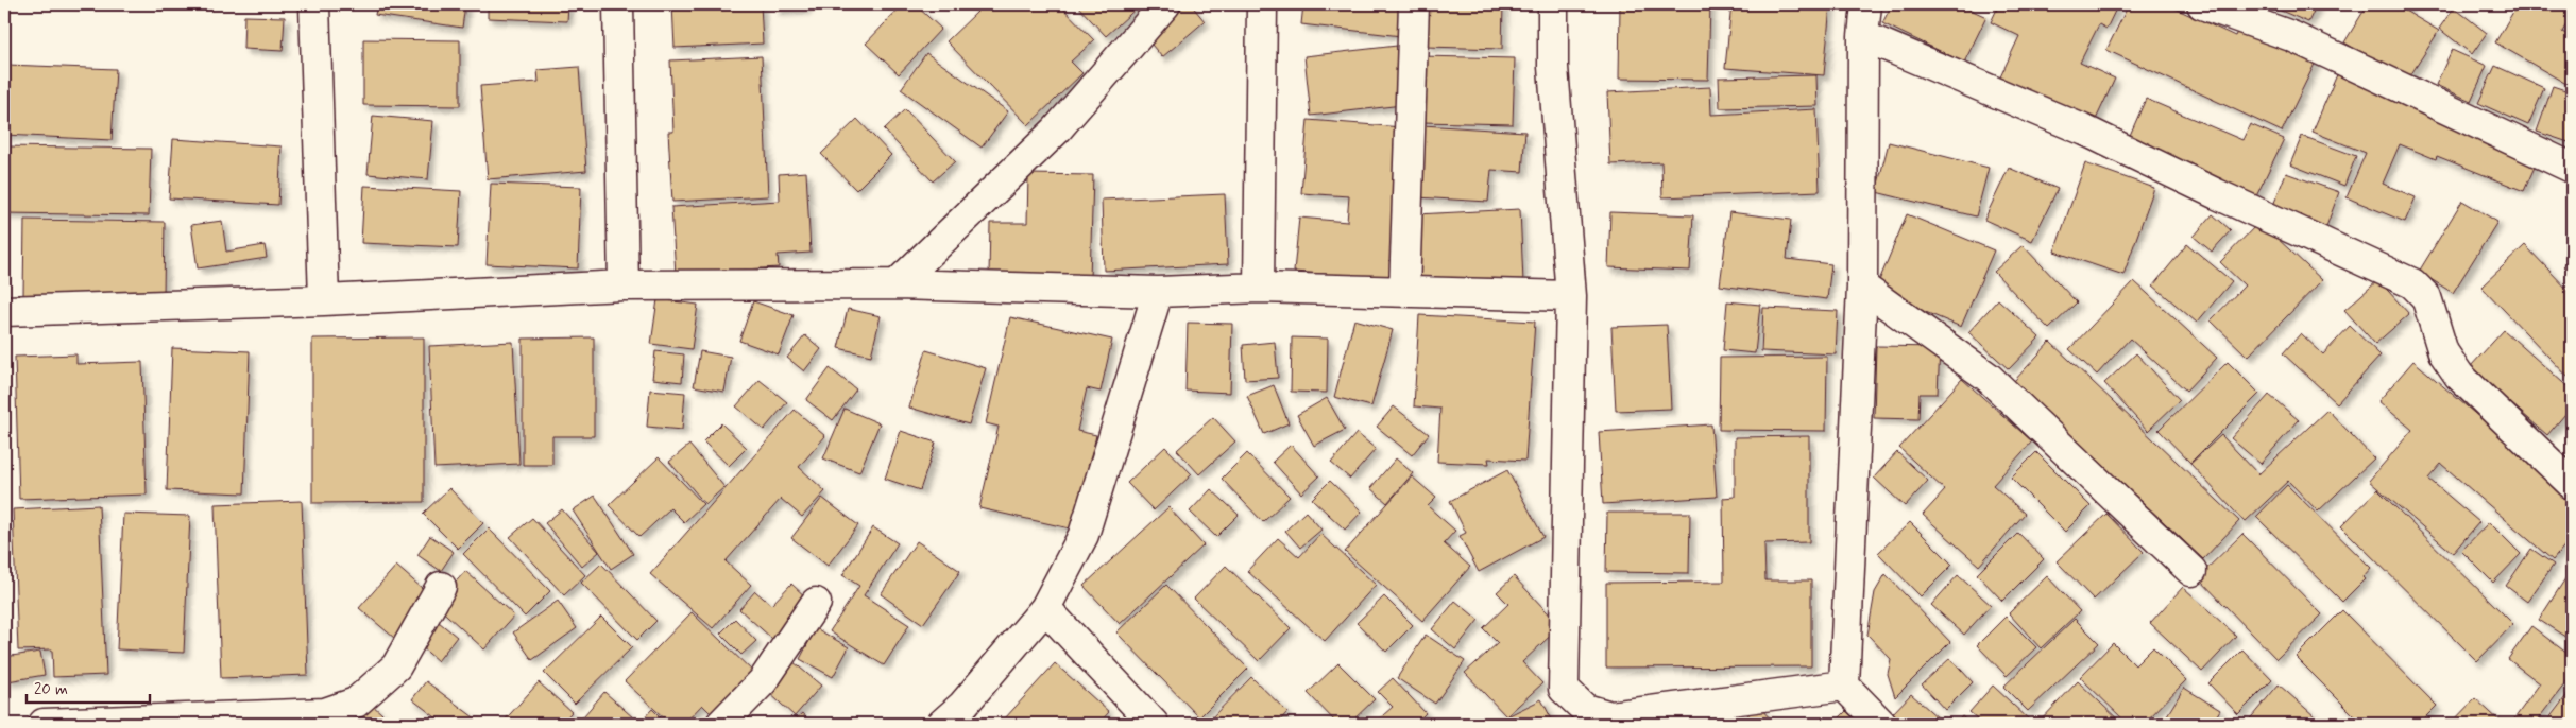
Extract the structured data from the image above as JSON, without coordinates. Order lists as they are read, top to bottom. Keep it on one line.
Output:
{"scale_bar":"20 m"}
